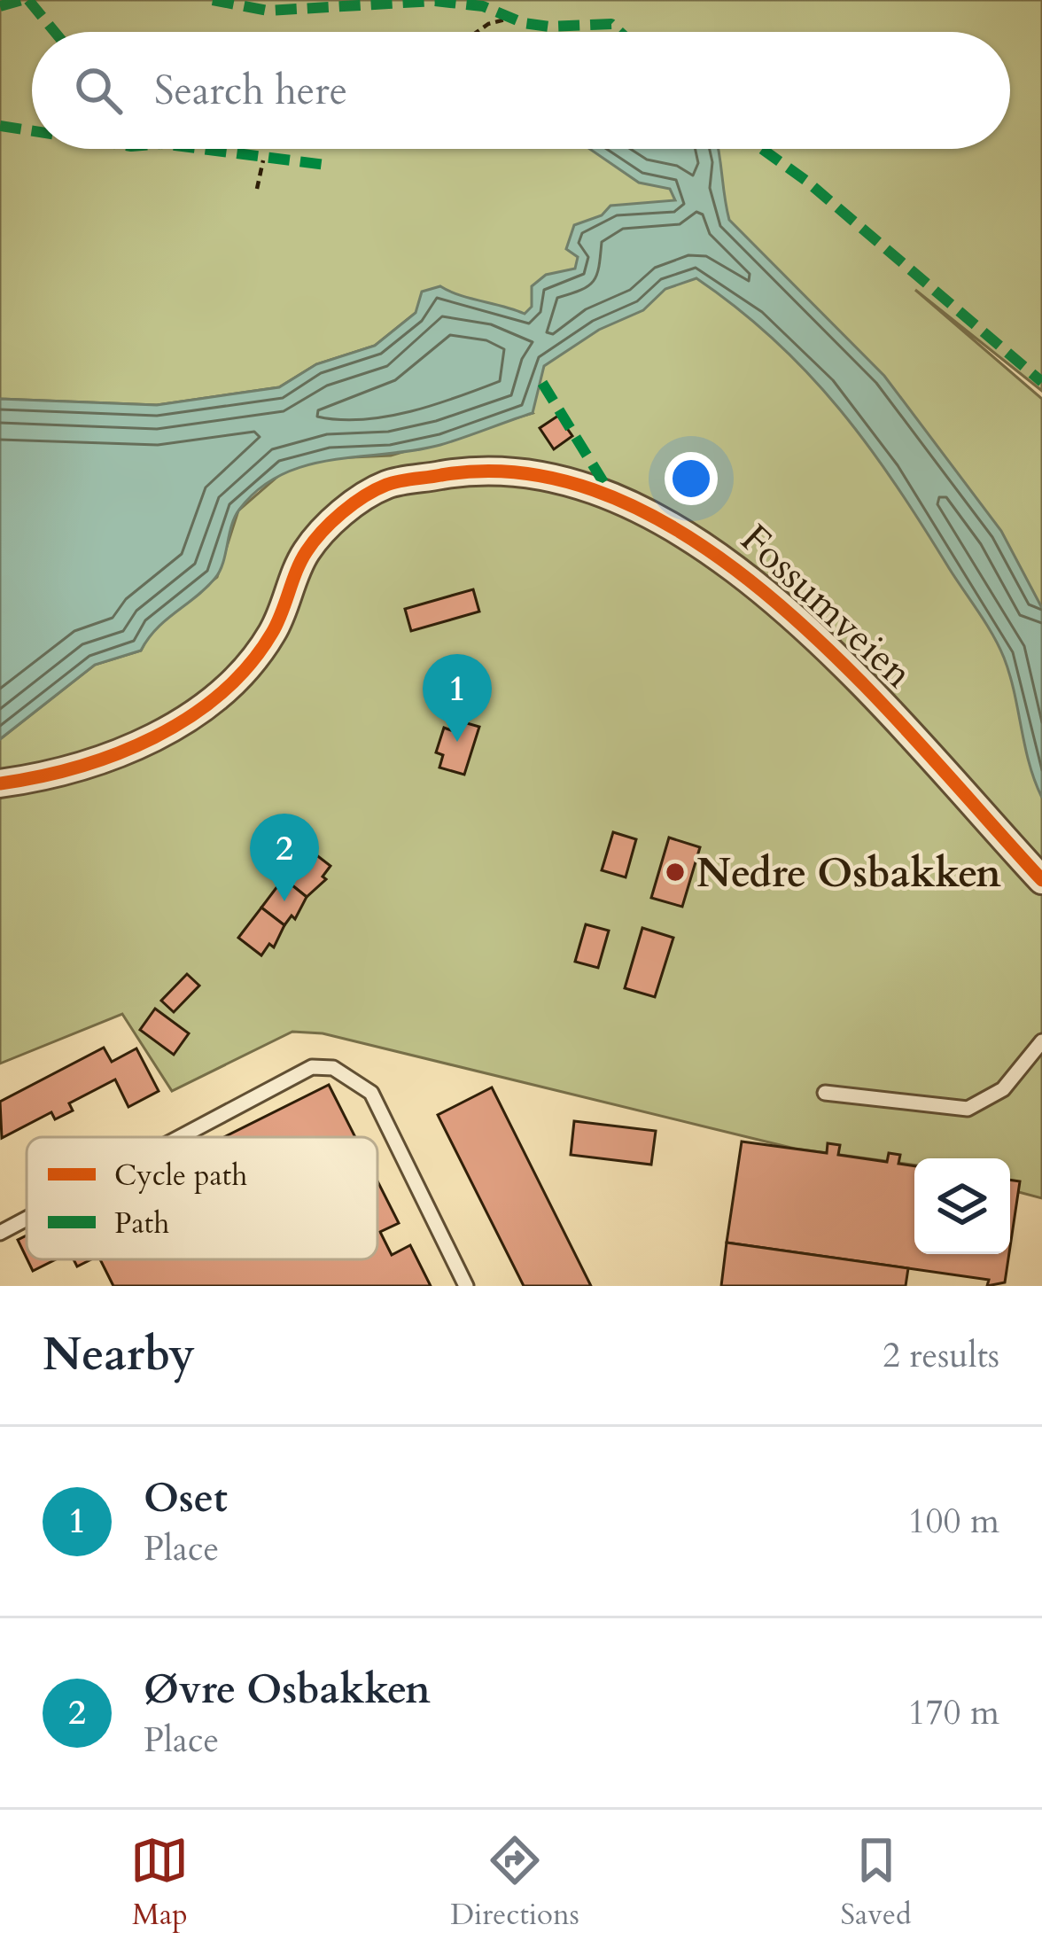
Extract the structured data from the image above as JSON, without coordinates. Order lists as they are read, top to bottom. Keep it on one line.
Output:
{"streets":{"street":["Fossumveien"]},"places":["Nedre Osbakken"],"legend":["Cycle path","Path"],"page":{"search":"Search here","pins":["1","2"],"heading":["Nearby","2 results"],"list":[{"mark":"1","name":"Oset","note":"Place","value":"100 m"},{"mark":"2","name":"Øvre Osbakken","note":"Place","value":"170 m"}],"nav":["Map","Directions","Saved"]}}
